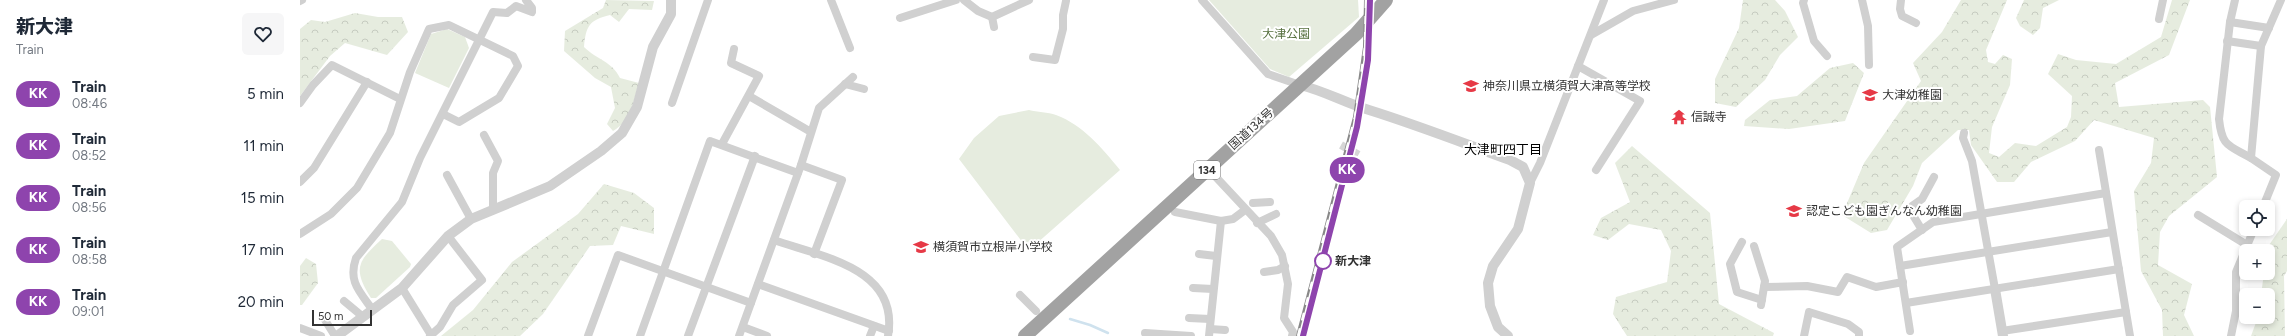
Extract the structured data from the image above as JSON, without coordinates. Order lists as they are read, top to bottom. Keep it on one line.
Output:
{"streets":{"highway":["国道134号","134"]},"districts":["大津町四丁目"],"parks":["大津公園"],"places":{"school or university":["神奈川県立横須賀大津高等学校","大津幼稚園","認定こども園ぎんなん幼稚園","横須賀市立根岸小学校"],"temple":["信誠寺"],"other":["新大津"]},"scale_bar":"50 m","page":{"heading":["新大津","Train"],"on_map":"KK","list":[{"mark":"KK","name":"Train","note":"08:46","value":"5 min"},{"mark":"KK","name":"Train","note":"08:52","value":"11 min"},{"mark":"KK","name":"Train","note":"08:56","value":"15 min"},{"mark":"KK","name":"Train","note":"08:58","value":"17 min"},{"mark":"KK","name":"Train","note":"09:01","value":"20 min"}],"map_buttons":["+","−"],"scale":"50 m"}}
